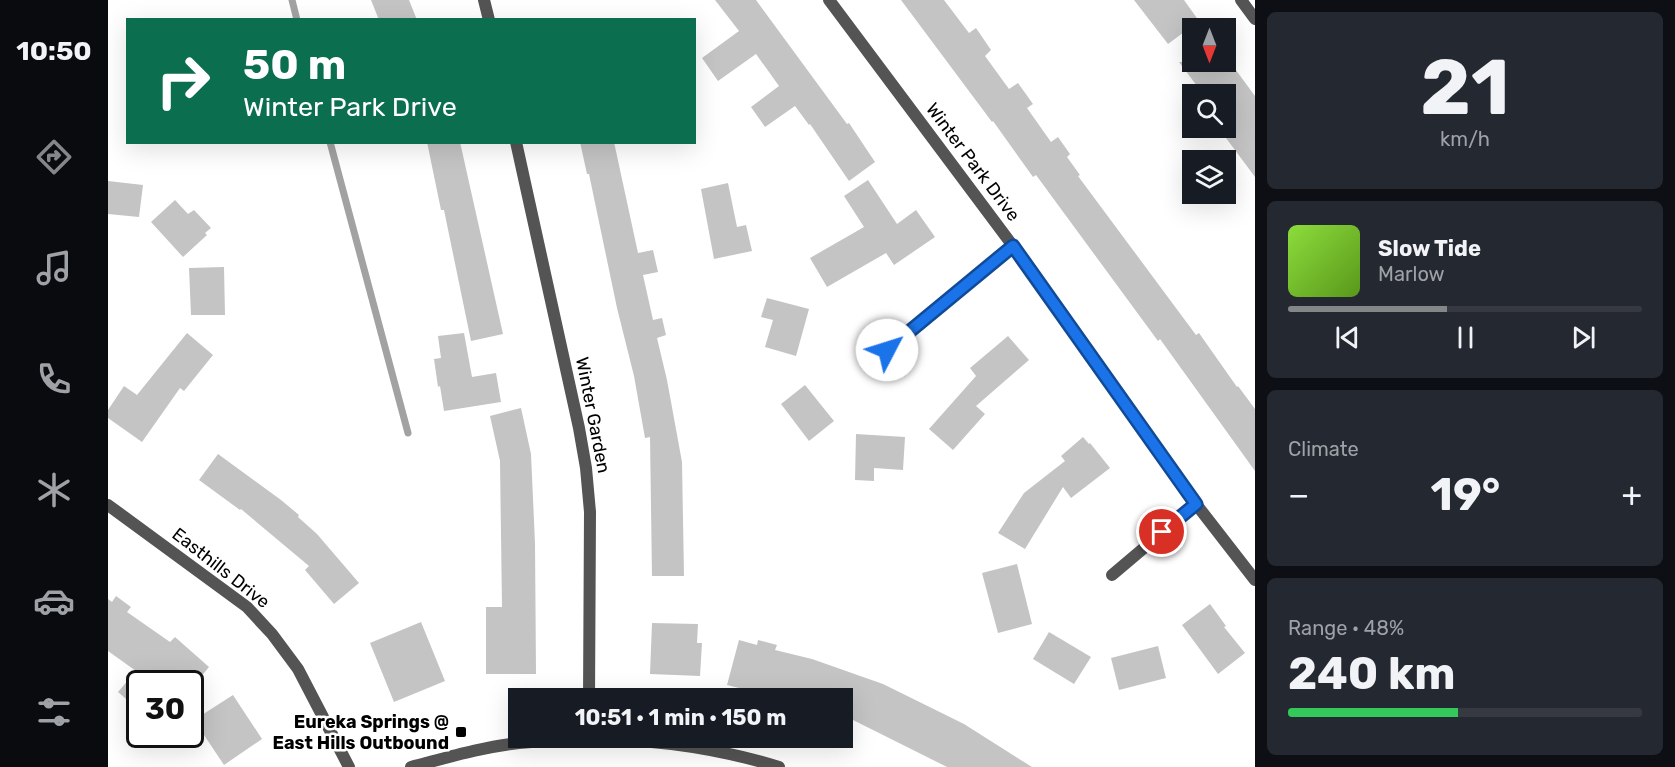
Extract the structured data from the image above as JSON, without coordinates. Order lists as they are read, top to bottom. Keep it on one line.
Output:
{"streets":{"street":["Winter Park Drive","Winter Garden","Easthills Drive"]},"places":{"transit":["Eureka Springs @ East Hills Outbound"]},"north":"bottom","page":{"tabs":"10:50","tile":[["21","km/h"],"Climate",["Range · 48%","240 km"]],"turn":["50 m","Winter Park Drive"],"song":["Slow Tide","Marlow"],"heat":["−","19°","+"],"limit":"30","trip":"10:51 · 1 min · 150 m"}}
